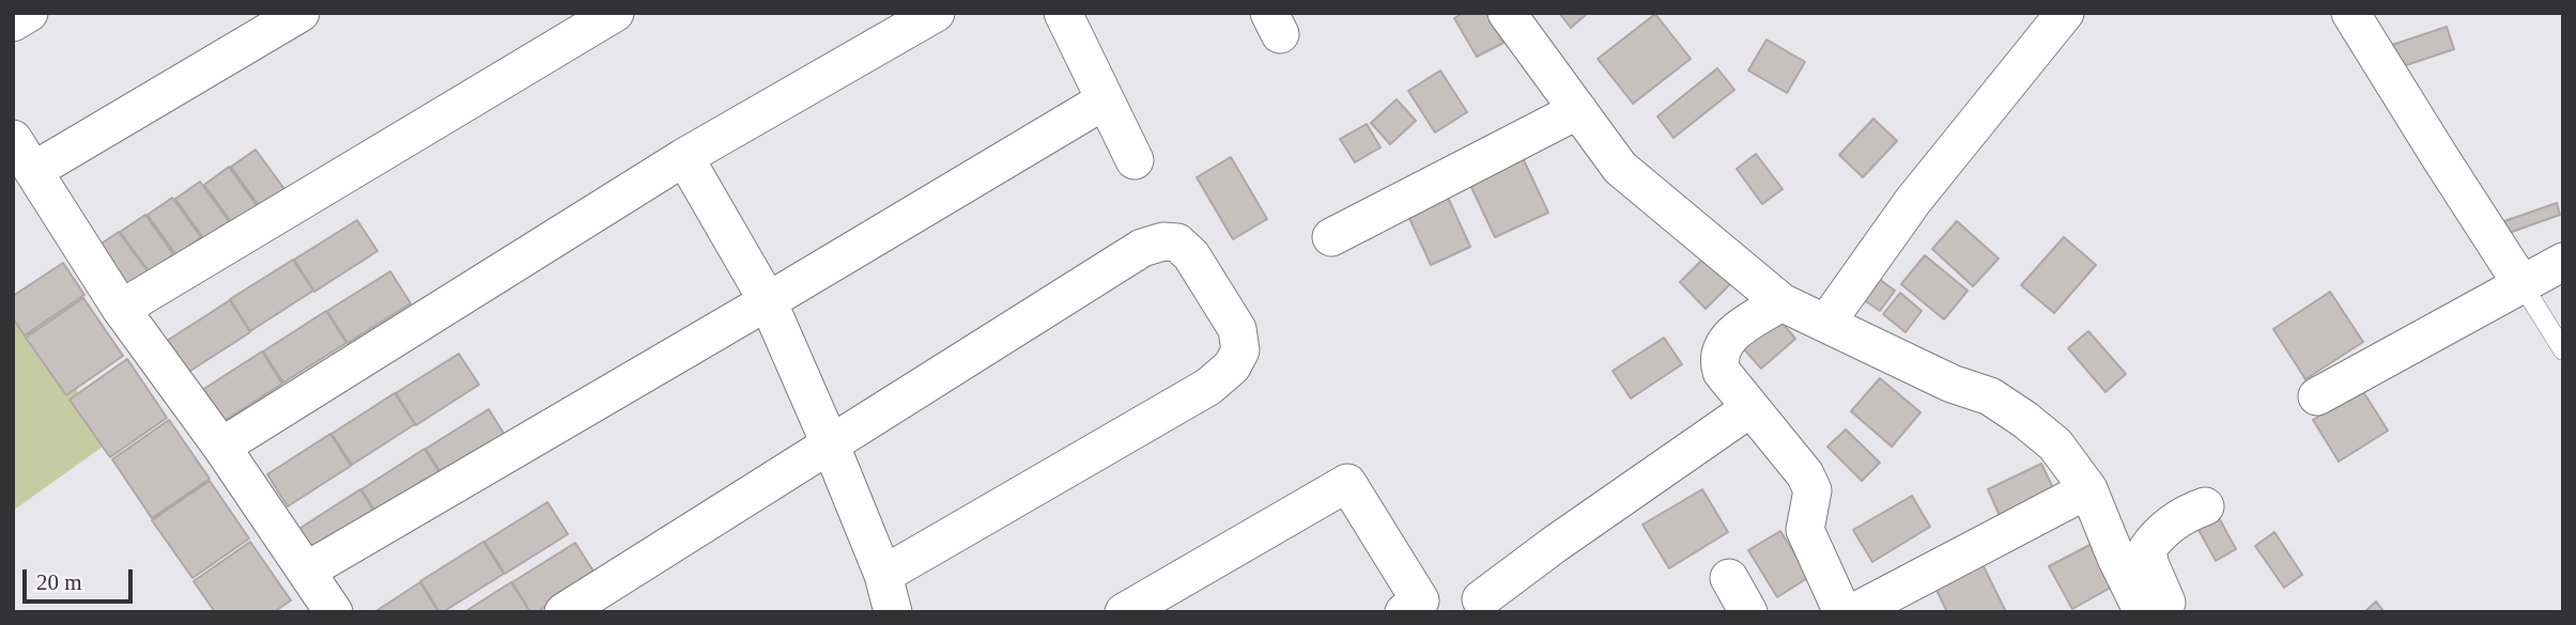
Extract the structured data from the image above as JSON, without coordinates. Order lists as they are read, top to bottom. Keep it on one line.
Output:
{"scale_bar":"20 m"}
